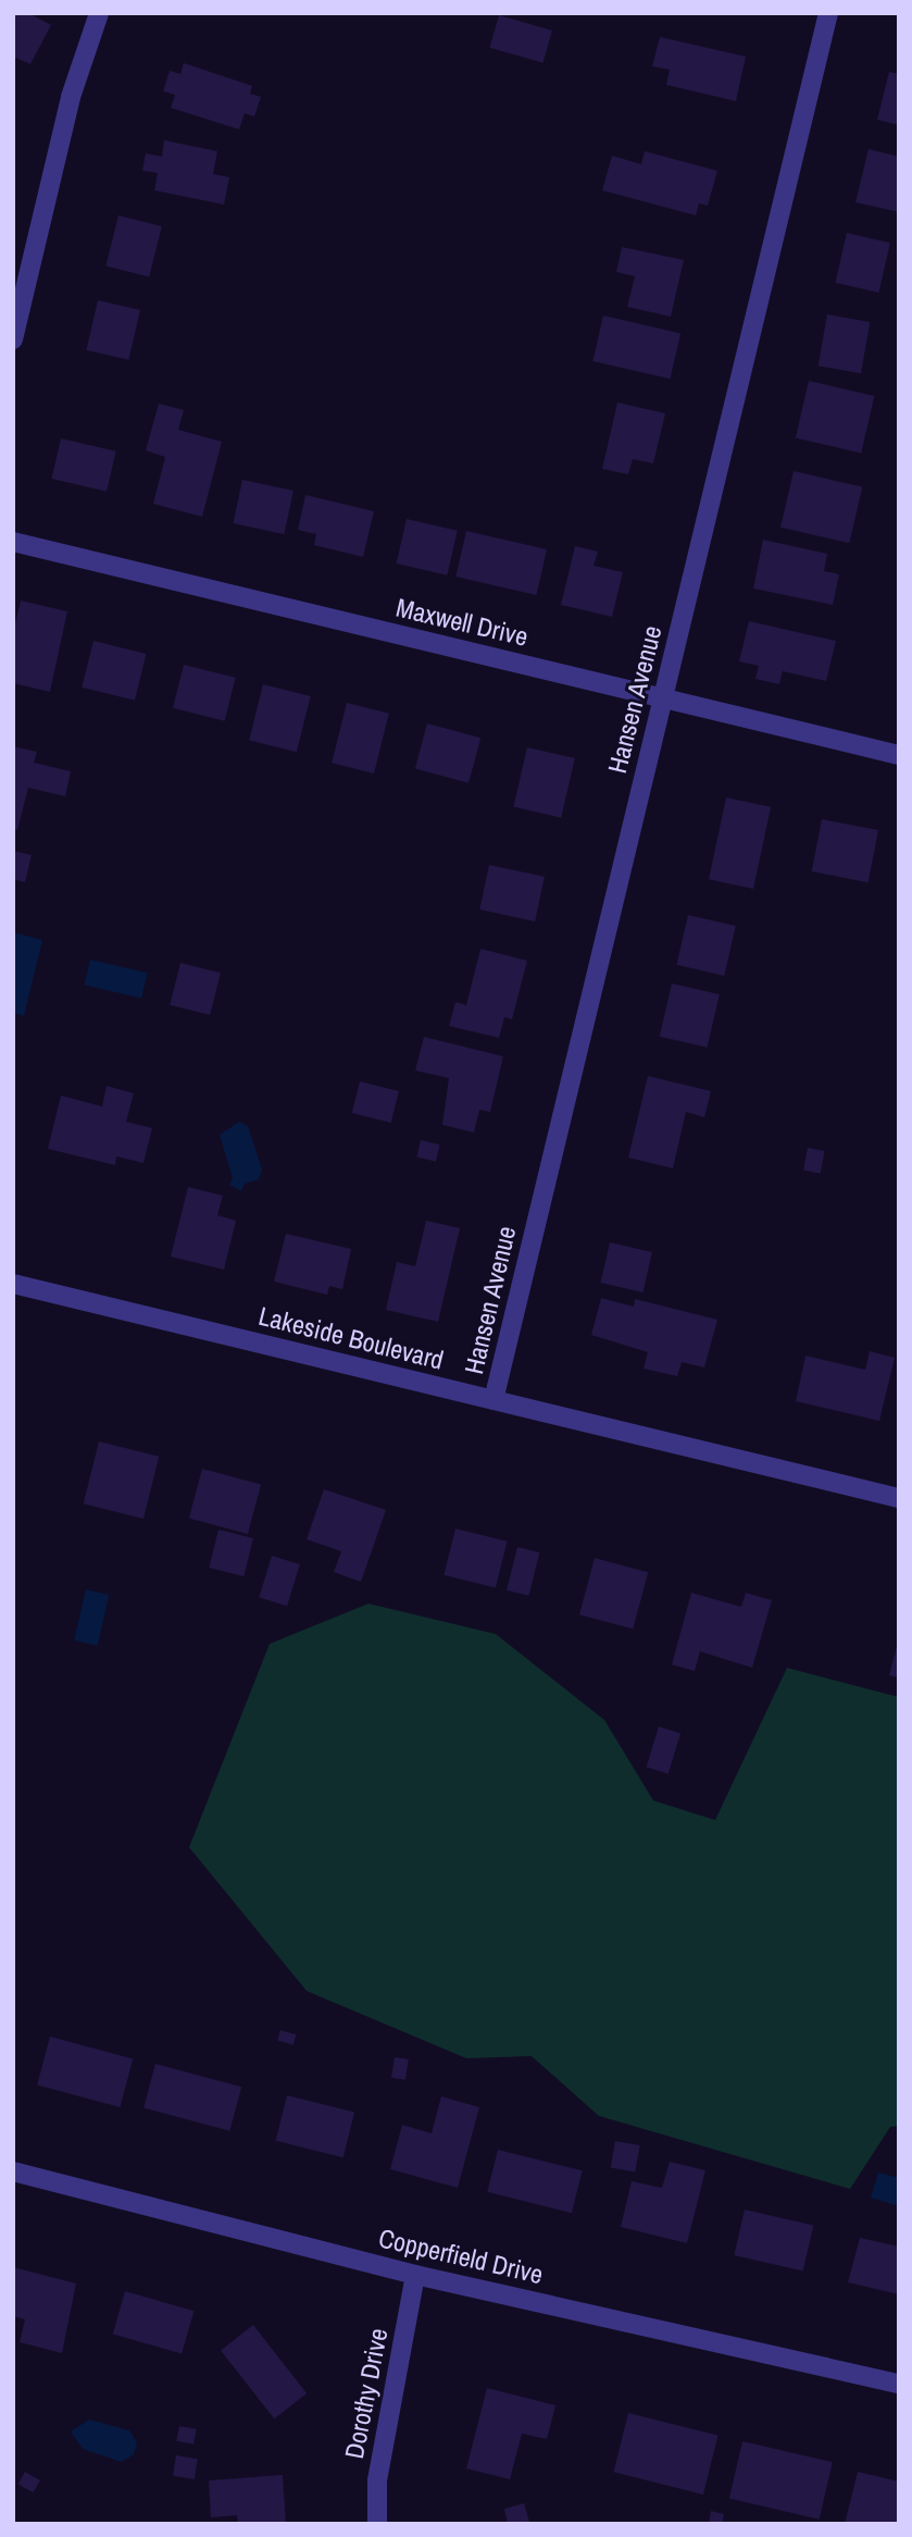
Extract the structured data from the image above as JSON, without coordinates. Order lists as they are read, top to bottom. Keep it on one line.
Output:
{"streets":{"street":["Maxwell Drive","Hansen Avenue","Lakeside Boulevard","Copperfield Drive","Dorothy Drive"]},"crossings":[["Maxwell Drive","Hansen Avenue"],["Hansen Avenue","Lakeside Boulevard"],["Copperfield Drive","Dorothy Drive"]]}
